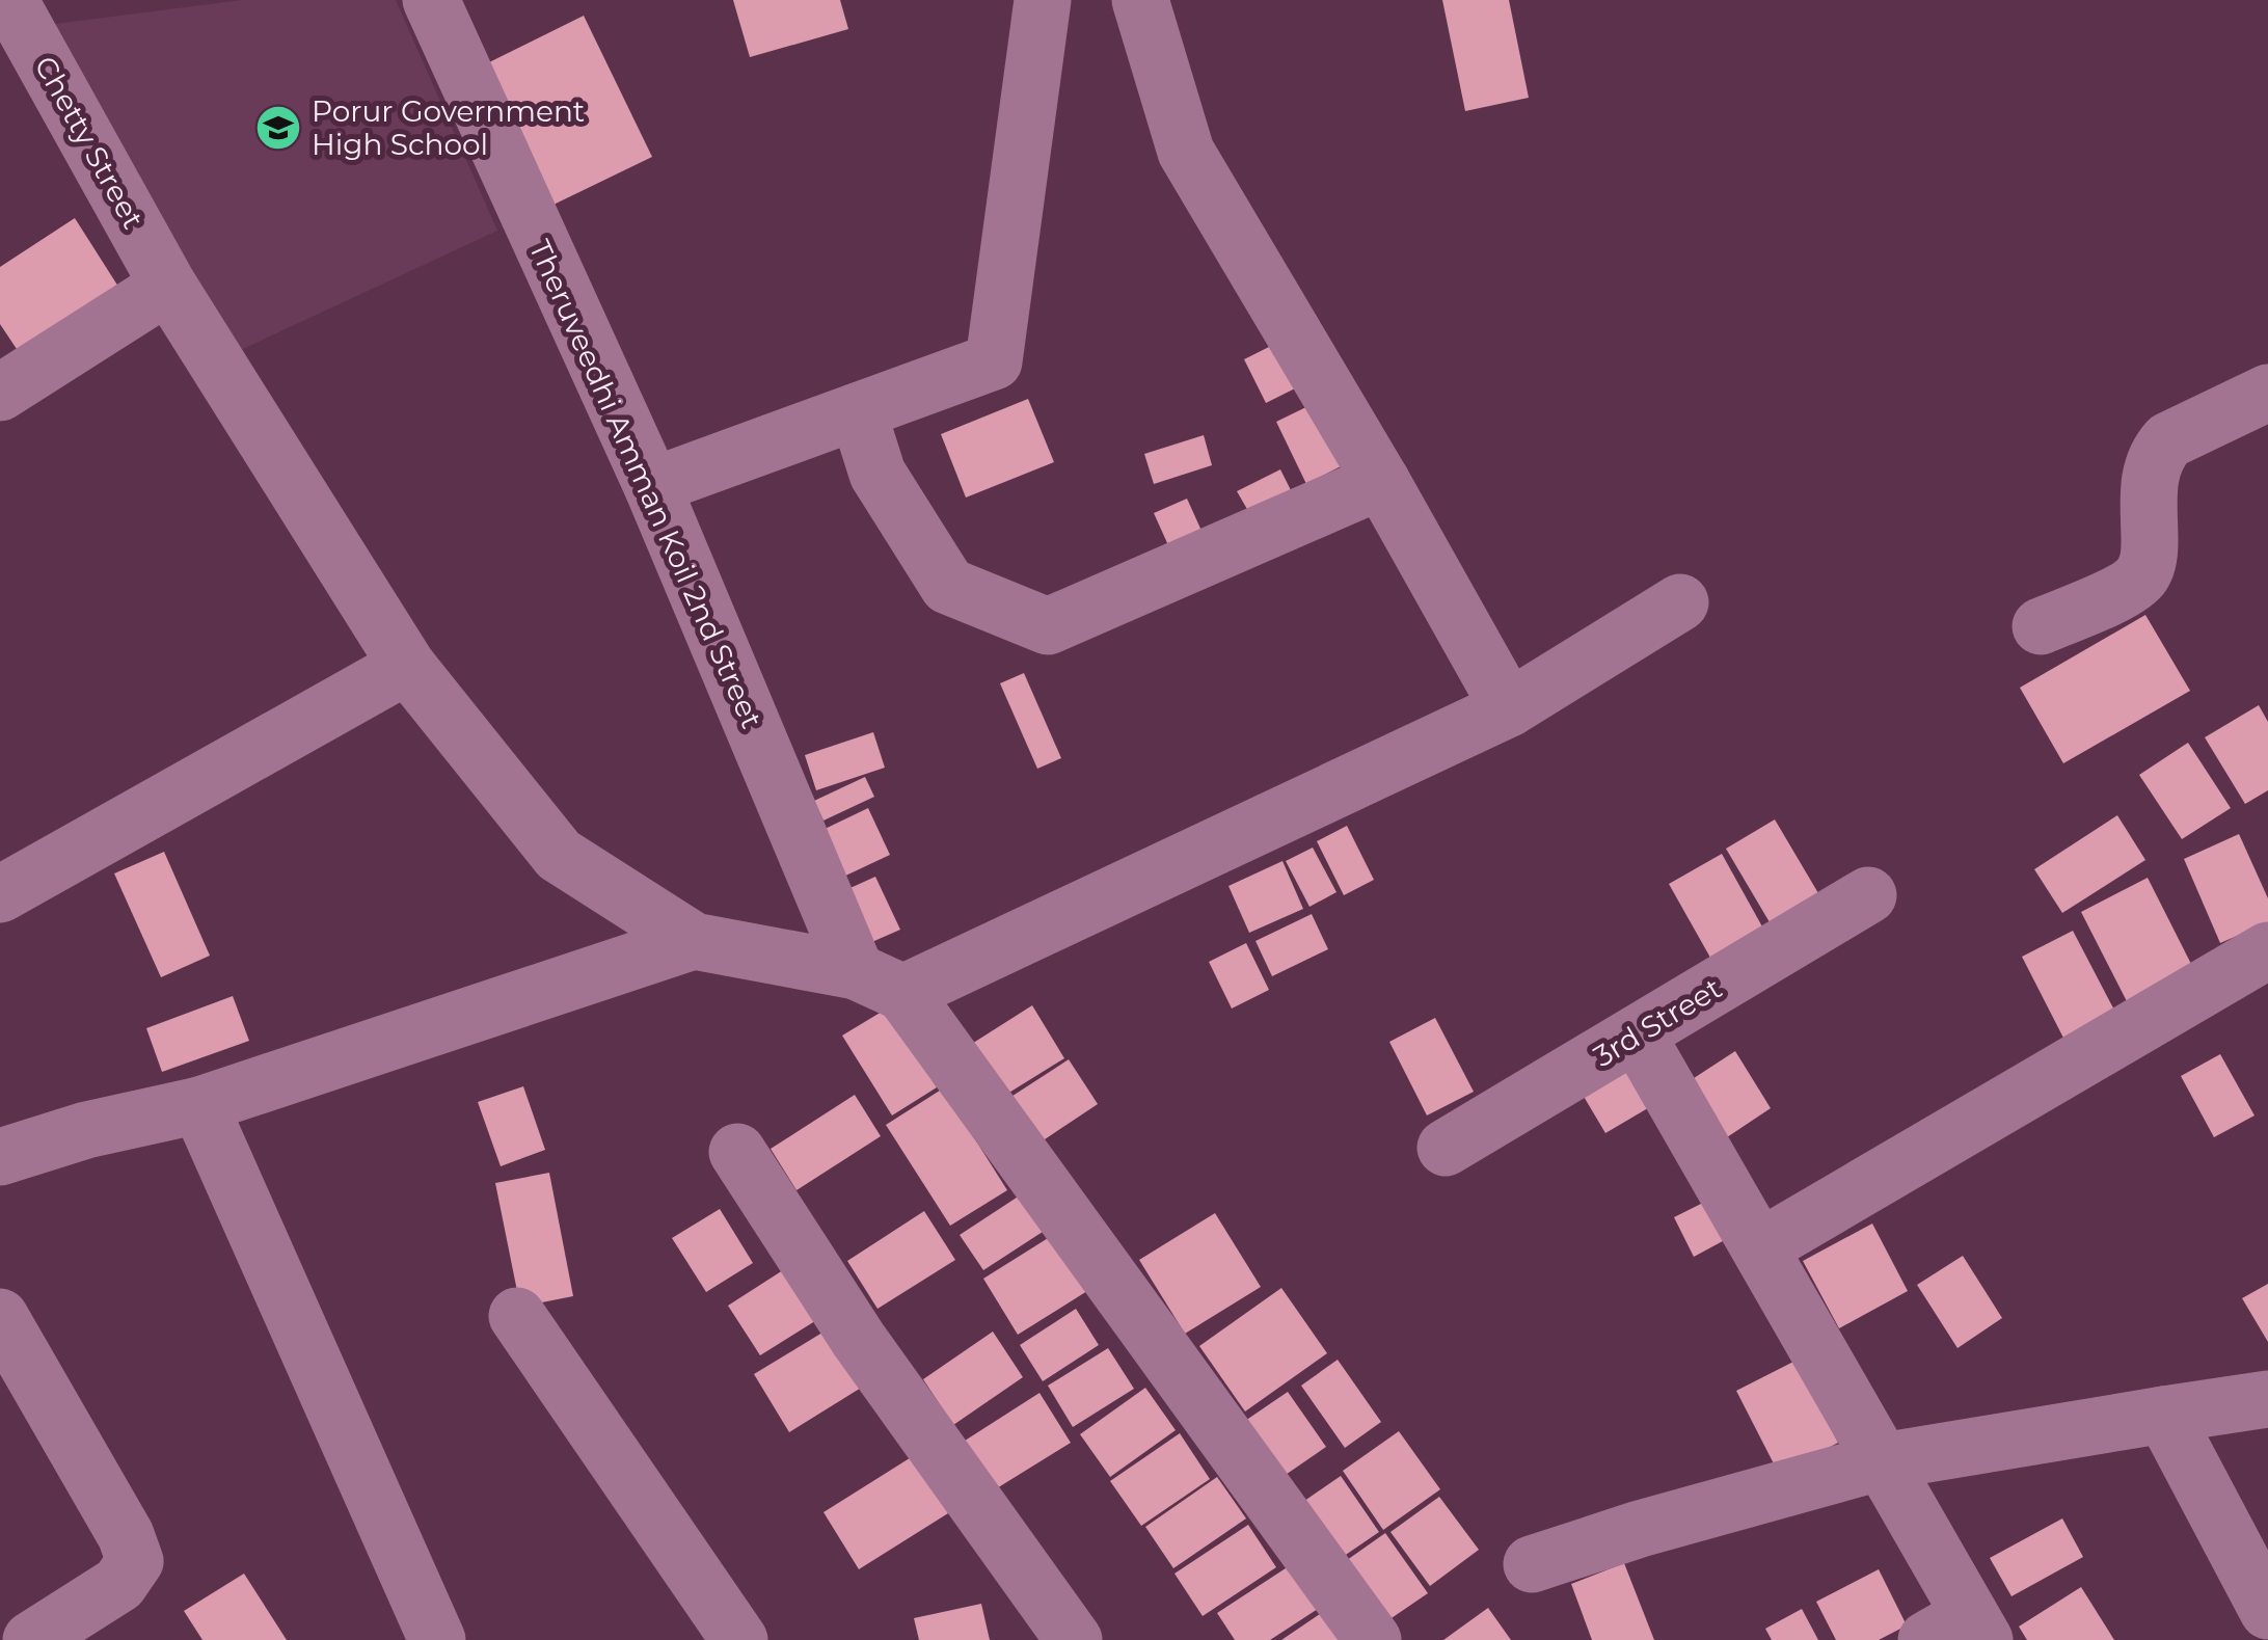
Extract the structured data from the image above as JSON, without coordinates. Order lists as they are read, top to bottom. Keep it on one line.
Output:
{"streets":{"street":["Chetty Street","Theruveedhi Amman Koil 2nd Street","3rd Street"]},"places":{"school or university":["Porur Government High School"]}}
